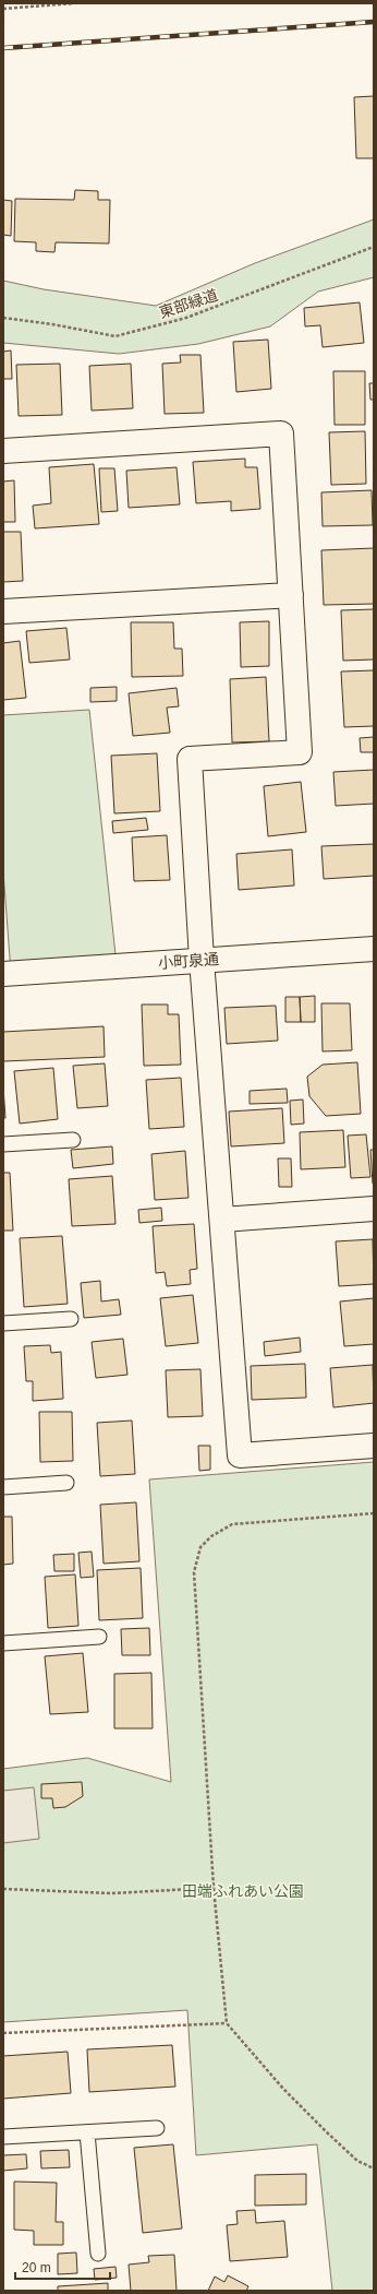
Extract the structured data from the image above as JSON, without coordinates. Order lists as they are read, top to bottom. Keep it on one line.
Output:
{"streets":{"street":["小町泉通"],"path":["東部緑道"]},"parks":["田端ふれあい公園"],"scale_bar":"20 m"}
